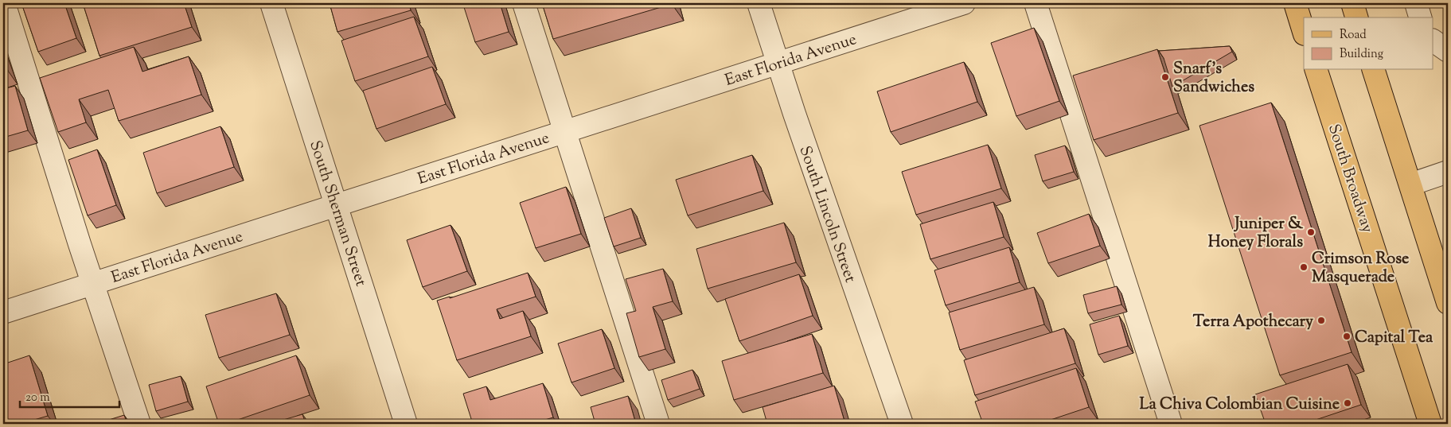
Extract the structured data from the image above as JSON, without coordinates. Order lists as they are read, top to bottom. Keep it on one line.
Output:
{"streets":{"main road":["South Broadway"],"street":["East Florida Avenue","South Sherman Street","South Lincoln Street"]},"crossings":[["East Florida Avenue","South Sherman Street"],["East Florida Avenue","South Lincoln Street"]],"places":["Snarf's Sandwiches","Juniper & Honey Florals","Crimson Rose Masquerade","Terra Apothecary","Capital Tea","La Chiva Colombian Cuisine"],"legend":["Road","Building"],"scale_bar":"20 m"}
